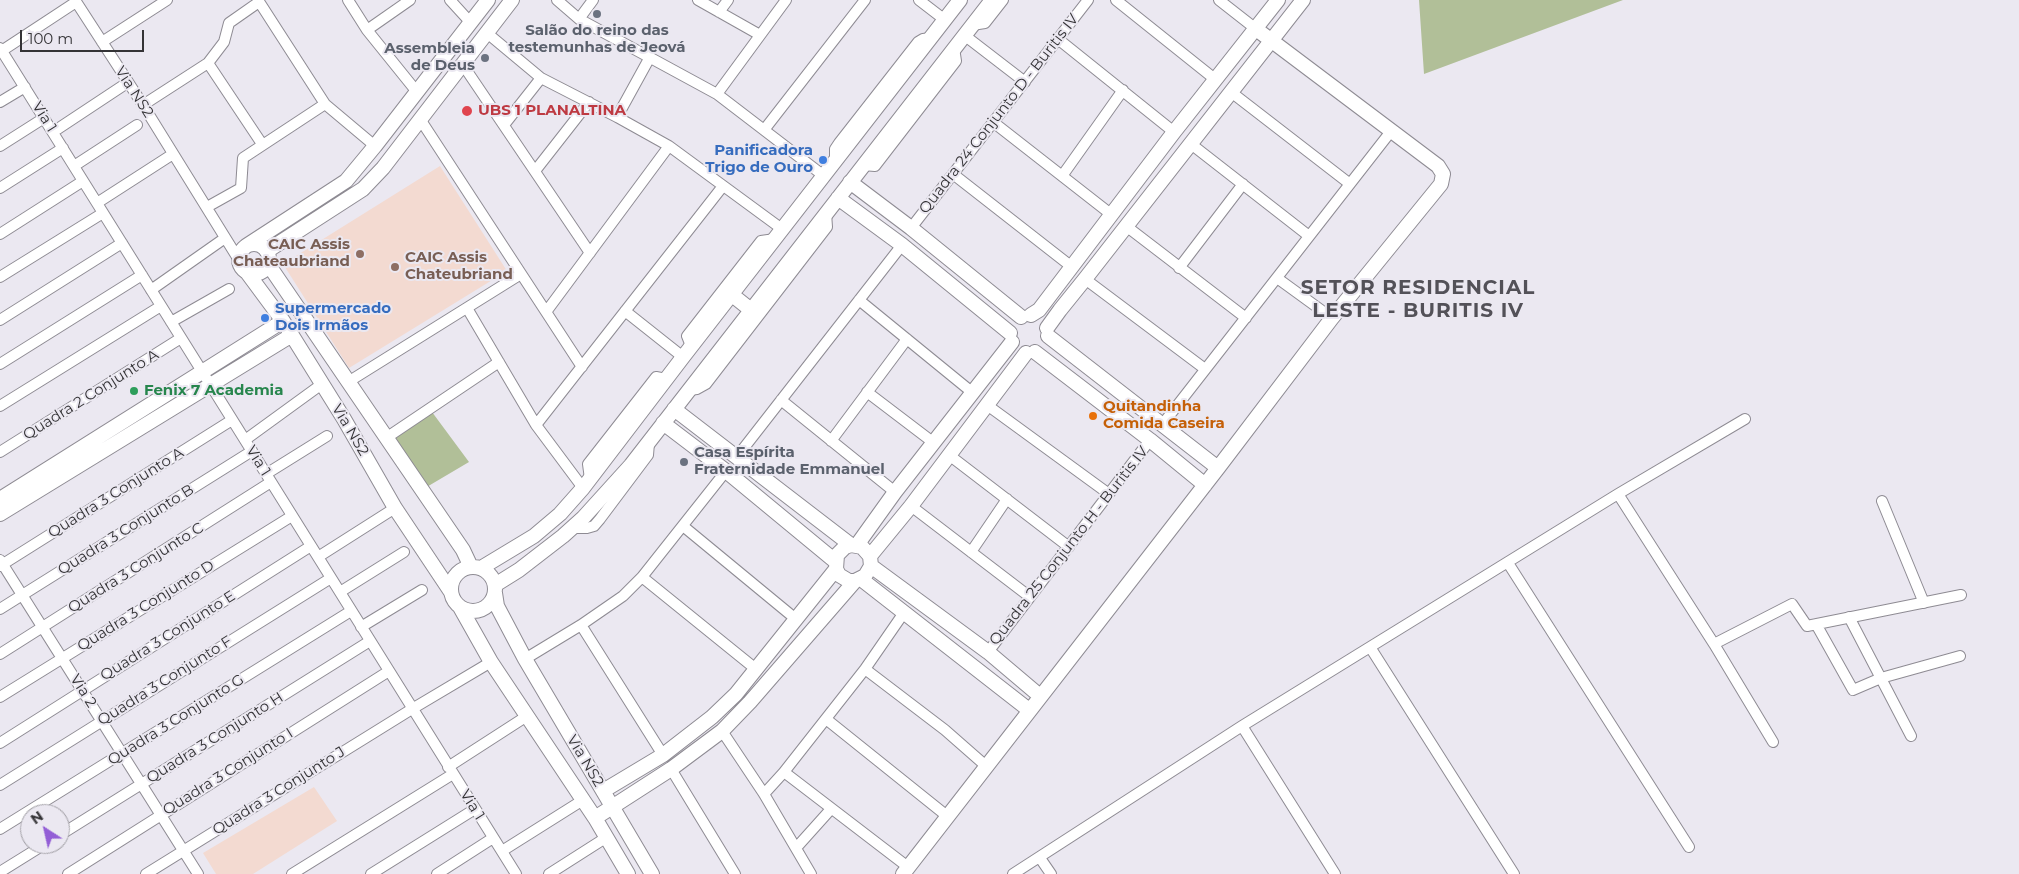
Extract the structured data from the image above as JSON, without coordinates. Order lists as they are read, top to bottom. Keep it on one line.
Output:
{"streets":{"street":["Via NS2","Quadra 24 Conjunto D - Buritis IV","Via 1","Quadra 2 Conjunto A","Quadra 3 Conjunto A","Quadra 3 Conjunto B","Quadra 25 Conjunto H - Buritis IV","Quadra 3 Conjunto C","Quadra 3 Conjunto D","Quadra 3 Conjunto E","Quadra 3 Conjunto F","Via 2","Quadra 3 Conjunto G","Quadra 3 Conjunto H","Quadra 3 Conjunto I","Quadra 3 Conjunto J"]},"crossings":[["Via NS2","Quadra 3 Conjunto J"],["Via 1","Quadra 2 Conjunto A"],["Via 1","Quadra 3 Conjunto A"],["Via 1","Quadra 3 Conjunto B"],["Via 1","Quadra 3 Conjunto C"],["Via 1","Quadra 3 Conjunto D"],["Via 1","Quadra 3 Conjunto E"],["Via 1","Quadra 3 Conjunto F"],["Via 1","Quadra 3 Conjunto G"],["Via 1","Quadra 3 Conjunto H"],["Via 1","Quadra 3 Conjunto I"],["Via 1","Quadra 3 Conjunto J"],["Quadra 3 Conjunto A","Via 2"],["Quadra 3 Conjunto B","Via 2"],["Quadra 3 Conjunto C","Via 2"],["Quadra 3 Conjunto D","Via 2"],["Quadra 3 Conjunto E","Via 2"],["Quadra 3 Conjunto F","Via 2"],["Via 2","Quadra 3 Conjunto G"],["Via 2","Quadra 3 Conjunto H"],["Via 2","Quadra 3 Conjunto I"],["Via 2","Quadra 3 Conjunto J"]],"districts":["SETOR RESIDENCIAL LESTE - BURITIS IV"],"places":["Salão do reino das testemunhas de Jeová","Assembleia de Deus","UBS 1 PLANALTINA","Panificadora Trigo de Ouro","CAIC Assis Chateaubriand","CAIC Assis Chateubriand","Supermercado Dois Irmãos","Fenix 7 Academia","Quitandinha Comida Caseira","Casa Espírita Fraternidade Emmanuel"],"scale_bar":"100 m","north":"top left"}
